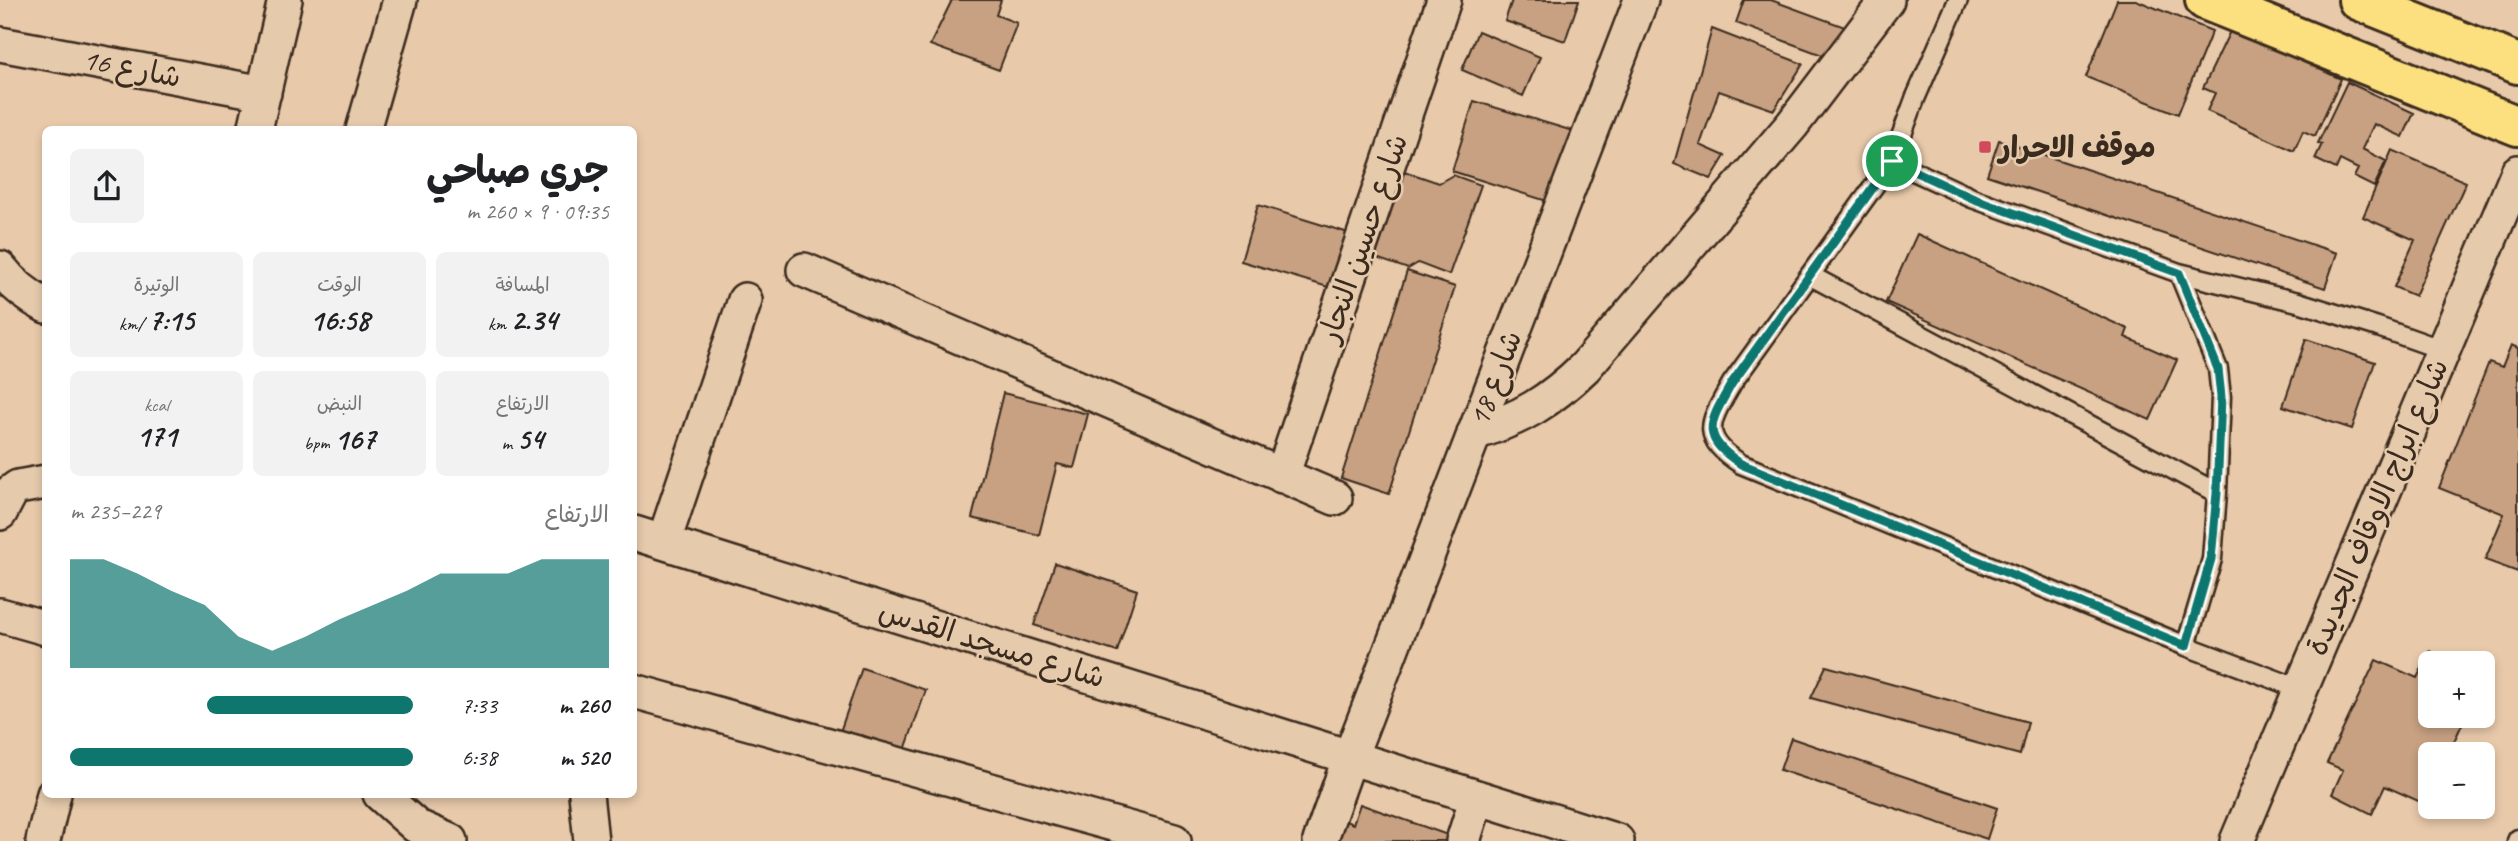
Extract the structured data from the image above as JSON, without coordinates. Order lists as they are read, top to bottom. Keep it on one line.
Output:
{"streets":{"street":["شارع 16","شارع حسين النجار","شارع 18","شارع ابراج الاوقاف الجديدة","شارع مسجد القدس"]},"crossings":[["شارع 18","شارع مسجد القدس"]],"places":{"transit":["موقف الاحرار"]},"page":{"heading":["جري صباحي","09:35 · 9 × 260 m"],"stats":[["المسافة","2.34 km"],["الوقت","16:58"],["الوتيرة","7:15 /km"],["الارتفاع","54 m"],["النبض","167 bpm"],["kcal","171"]],"chart":["الارتفاع","229–235 m"],"map_buttons":["+","−"],"list":[{"name":"260 m","note":"7:33"},{"name":"520 m","note":"6:38"}]}}
